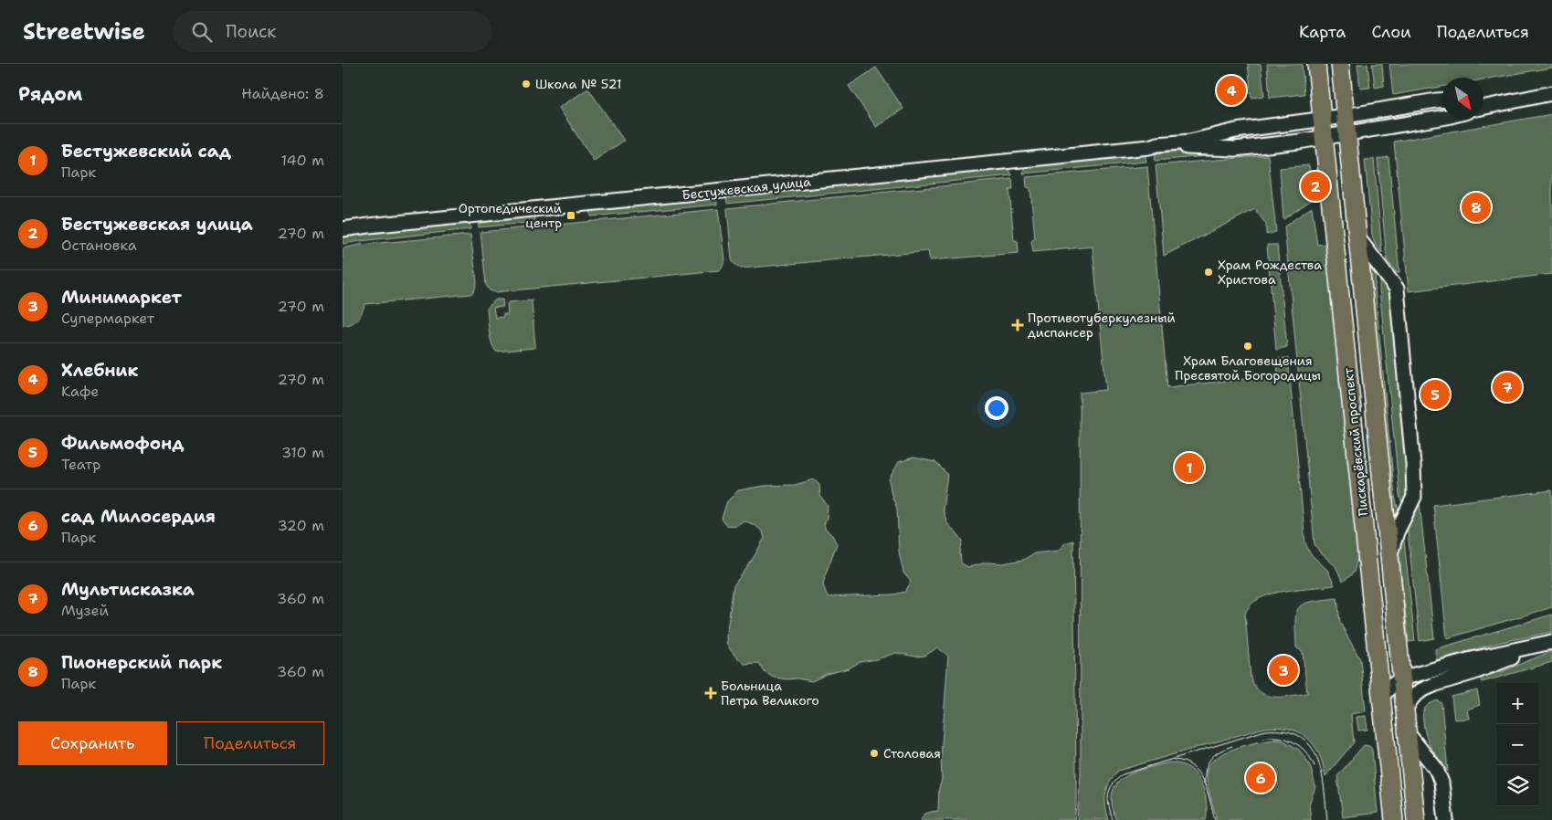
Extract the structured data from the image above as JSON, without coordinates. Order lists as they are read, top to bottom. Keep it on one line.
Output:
{"streets":{"main road":["Пискарёвский проспект"],"street":["Бестужевская улица"]},"crossings":[["Бестужевская улица","Пискарёвский проспект"]],"places":{"other":["Школа № 521","Храм Рождества Христова","Храм Благовещения Пресвятой Богородицы","Столовая"],"transit":["Ортопедический центр"],"health":["Противотуберкулезный диспансер","Больница Петра Великого"]},"north":"bottom right","page":{"header":"Streetwise","search":"Поиск","nav":["Карта","Слои","Поделиться"],"heading":["Рядом","Найдено: 8"],"pins":["4","2","8","7","5","1","3","6"],"list":[{"mark":"1","name":"Бестужевский сад","note":"Парк","value":"140 m"},{"mark":"2","name":"Бестужевская улица","note":"Остановка","value":"270 m"},{"mark":"3","name":"Минимаркет","note":"Супермаркет","value":"270 m"},{"mark":"4","name":"Хлебник","note":"Кафе","value":"270 m"},{"mark":"5","name":"Фильмофонд","note":"Театр","value":"310 m"},{"mark":"6","name":"сад Милосердия","note":"Парк","value":"320 m"},{"mark":"7","name":"Мультисказка","note":"Музей","value":"360 m"},{"mark":"8","name":"Пионерский парк","note":"Парк","value":"360 m"}],"map_buttons":["+","−"],"buttons":["Сохранить","Поделиться"]}}
